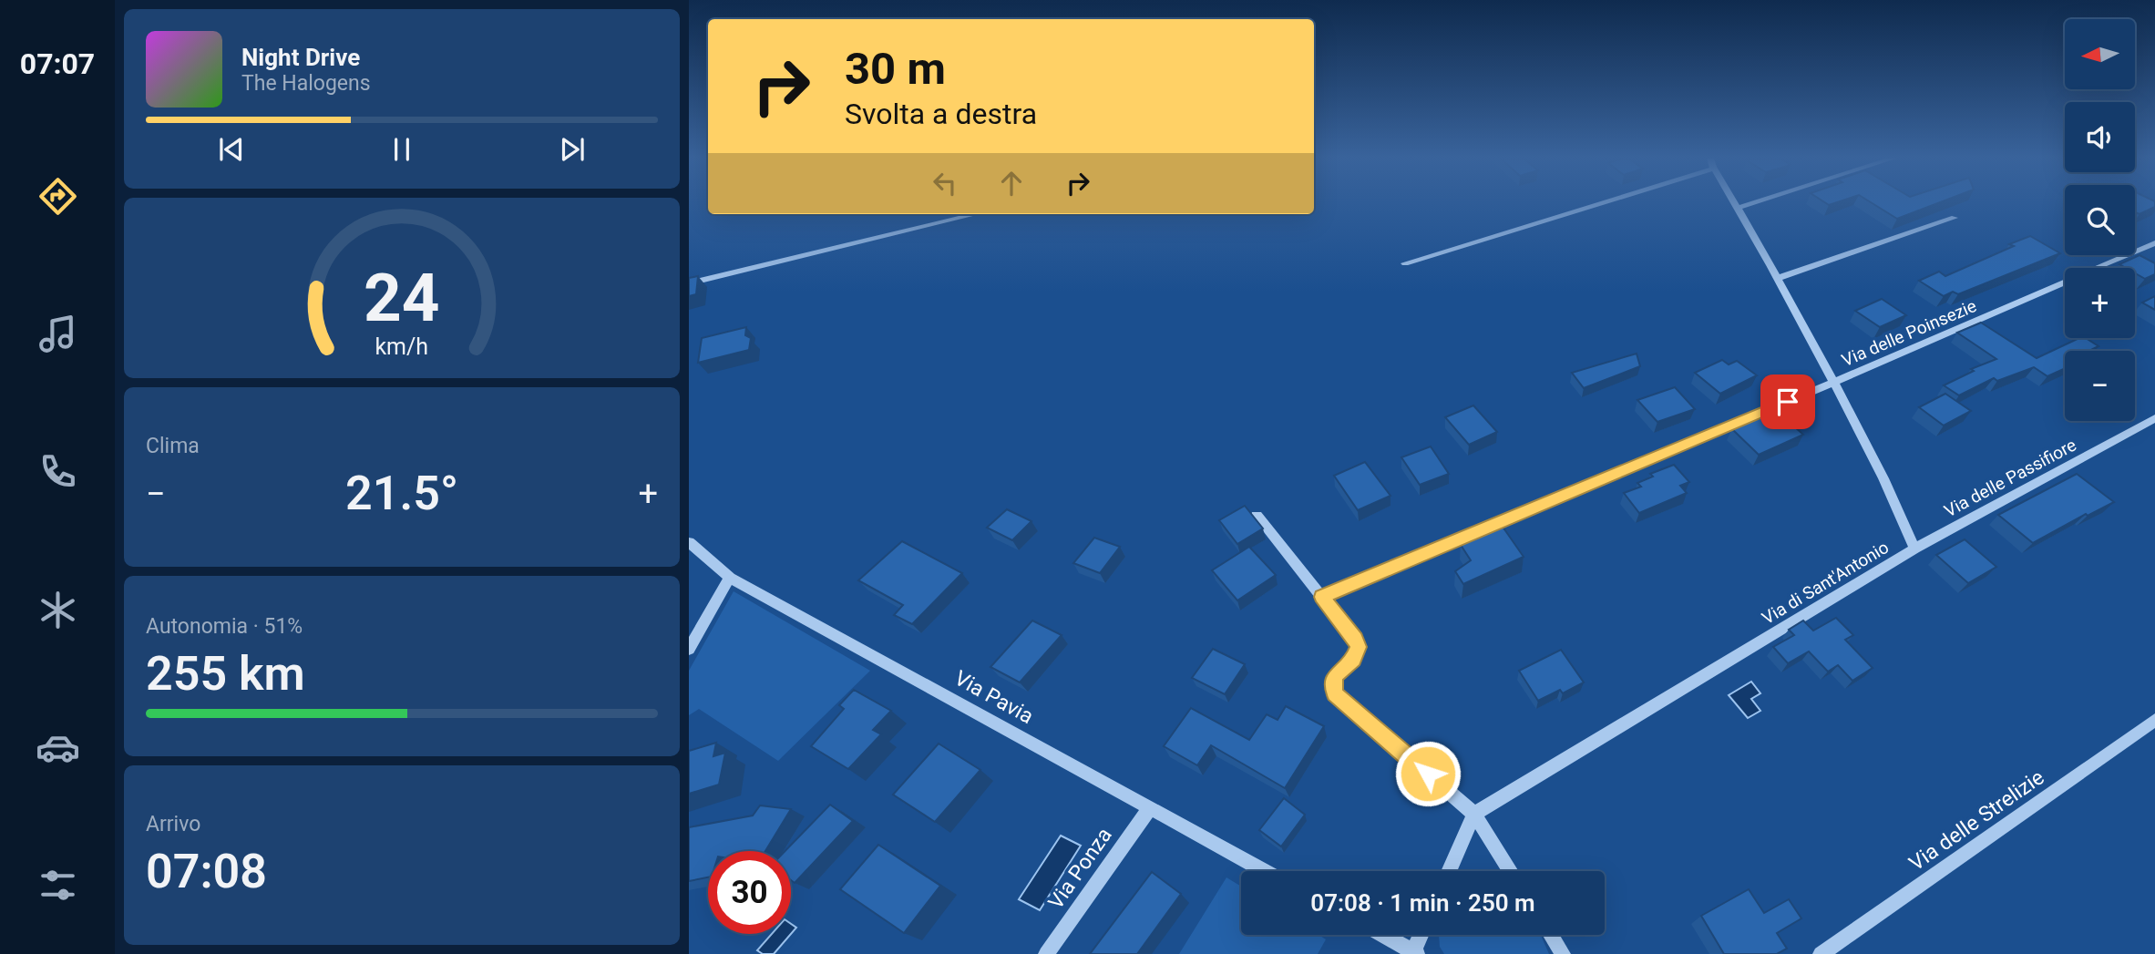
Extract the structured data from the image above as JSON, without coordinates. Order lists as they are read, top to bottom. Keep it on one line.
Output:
{"streets":{"street":["Via delle Poinsezie","Via delle Passifiore","Via di Sant'Antonio","Via Pavia","Via delle Strelizie","Via Ponza"]},"crossings":[["Via delle Poinsezie","Via di Sant'Antonio"],["Via delle Passifiore","Via di Sant'Antonio"],["Via Pavia","Via Ponza"]],"north":"left","page":{"tabs":"07:07","map_buttons":["+","−"],"turn":["30 m","Svolta a destra"],"song":["Night Drive","The Halogens"],"tile":["Clima",["Autonomia · 51%","255 km"],["Arrivo","07:08"]],"heat":["−","21.5°","+"],"limit":"30","trip":"07:08 · 1 min · 250 m","gauge":["24","km/h"]}}
